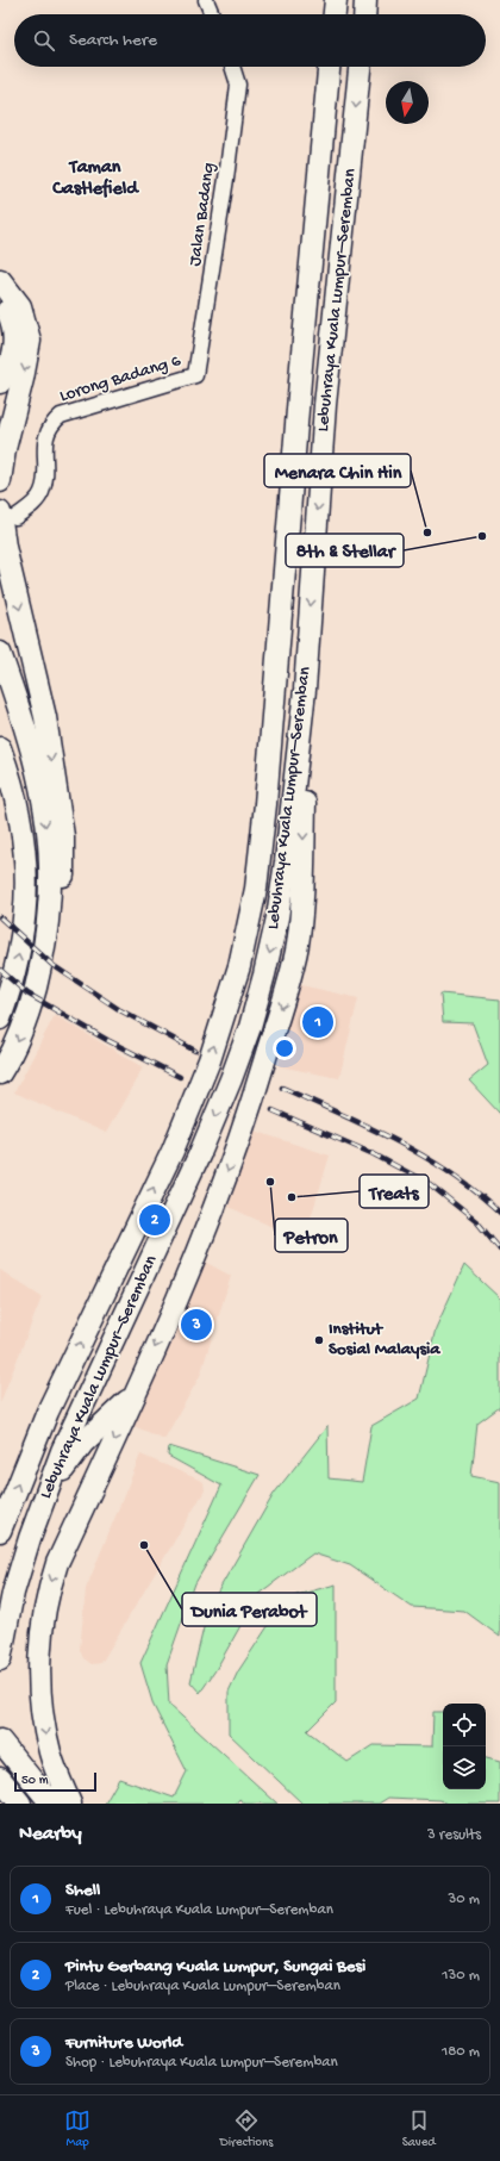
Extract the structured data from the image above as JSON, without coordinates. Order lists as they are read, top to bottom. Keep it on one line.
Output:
{"streets":{"highway":["Lebuhraya Kuala Lumpur–Seremban"],"street":["Jalan Badang","Lorong Badang 6"]},"crossings":[["Jalan Badang","Lorong Badang 6"]],"districts":["Taman Castlefield"],"places":["Menara Chin Hin","8th & Stellar","Petron","Treats","Institut Sosial Malaysia","Dunia Perabot"],"scale_bar":"50 m","north":"bottom","page":{"search":"Search here","pins":["1","2","3"],"scale":"50 m","heading":["Nearby","3 results"],"list":[{"mark":"1","name":"Shell","note":"Fuel · Lebuhraya Kuala Lumpur–Seremban","value":"30 m"},{"mark":"2","name":"Pintu Gerbang Kuala Lumpur, Sungai Besi","note":"Place · Lebuhraya Kuala Lumpur–Seremban","value":"130 m"},{"mark":"3","name":"Furniture World","note":"Shop · Lebuhraya Kuala Lumpur–Seremban","value":"180 m"}],"nav":["Map","Directions","Saved"]}}
